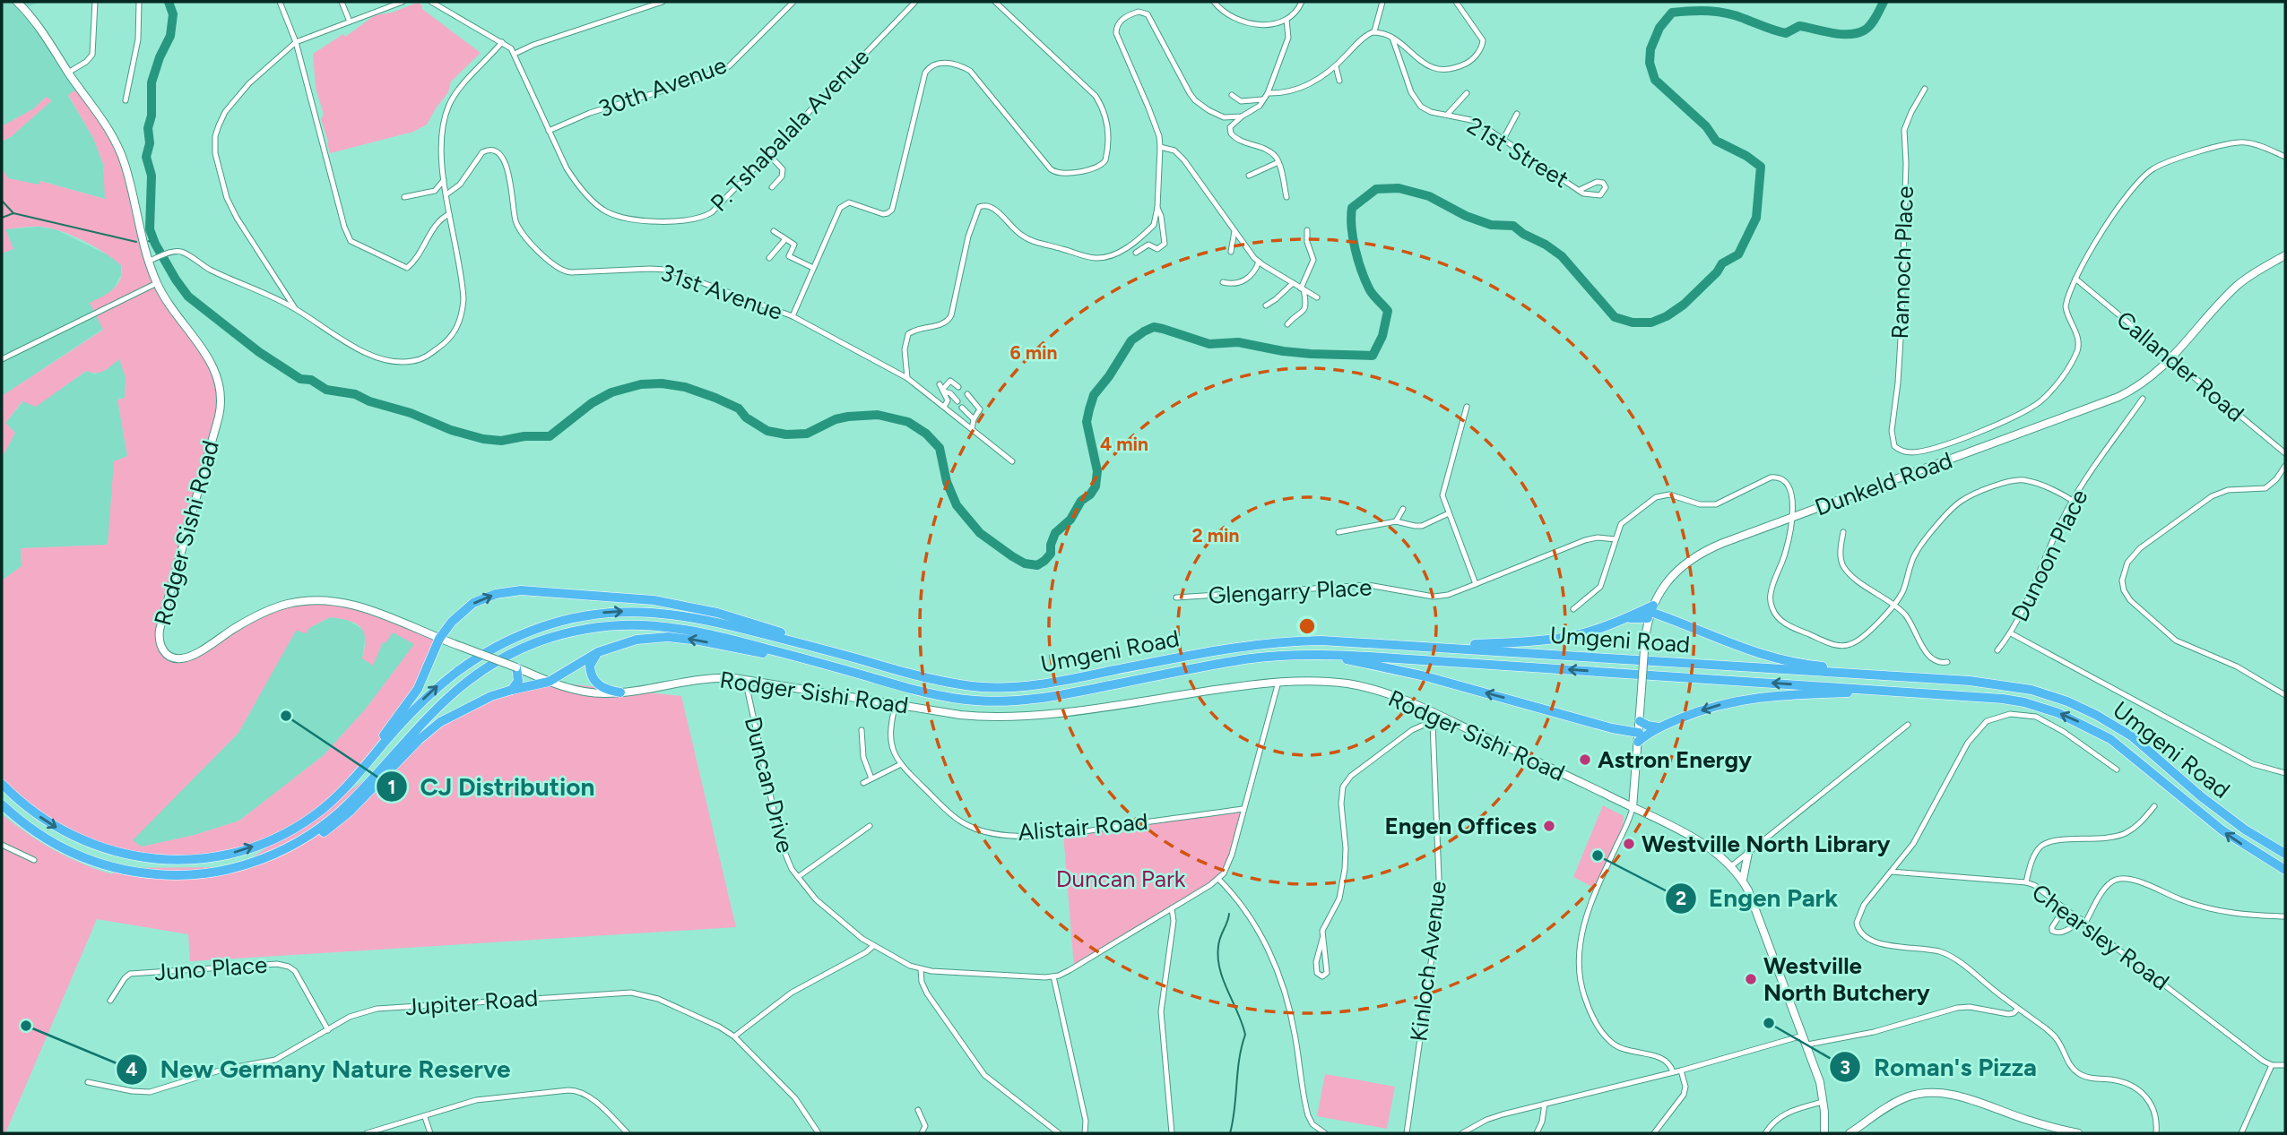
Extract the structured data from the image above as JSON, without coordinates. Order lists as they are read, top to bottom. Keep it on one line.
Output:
{"streets":{"highway":["Umgeni Road"],"street":["30th Avenue","P. Tshabalala Avenue","21st Street","Rannoch Place","31st Avenue","Callander Road","Dunkeld Road","Rodger Sishi Road","Dunoon Place","Glengarry Place","Duncan Drive","Alistair Road","Chearsley Road","Kinloch Avenue","Juno Place","Jupiter Road"]},"crossings":[["30th Avenue","P. Tshabalala Avenue"],["Rannoch Place","Callander Road"],["Callander Road","Dunkeld Road"],["Dunkeld Road","Rodger Sishi Road"],["Rodger Sishi Road","Duncan Drive"],["Rodger Sishi Road","Alistair Road"],["Rodger Sishi Road","Kinloch Avenue"],["Juno Place","Jupiter Road"]],"parks":["Duncan Park"],"places":["CJ Distribution","Astron Energy","Engen Offices","Westville North Library","Engen Park","Westville North Butchery","Roman's Pizza","New Germany Nature Reserve"],"rings":["6 min","4 min","2 min"]}
